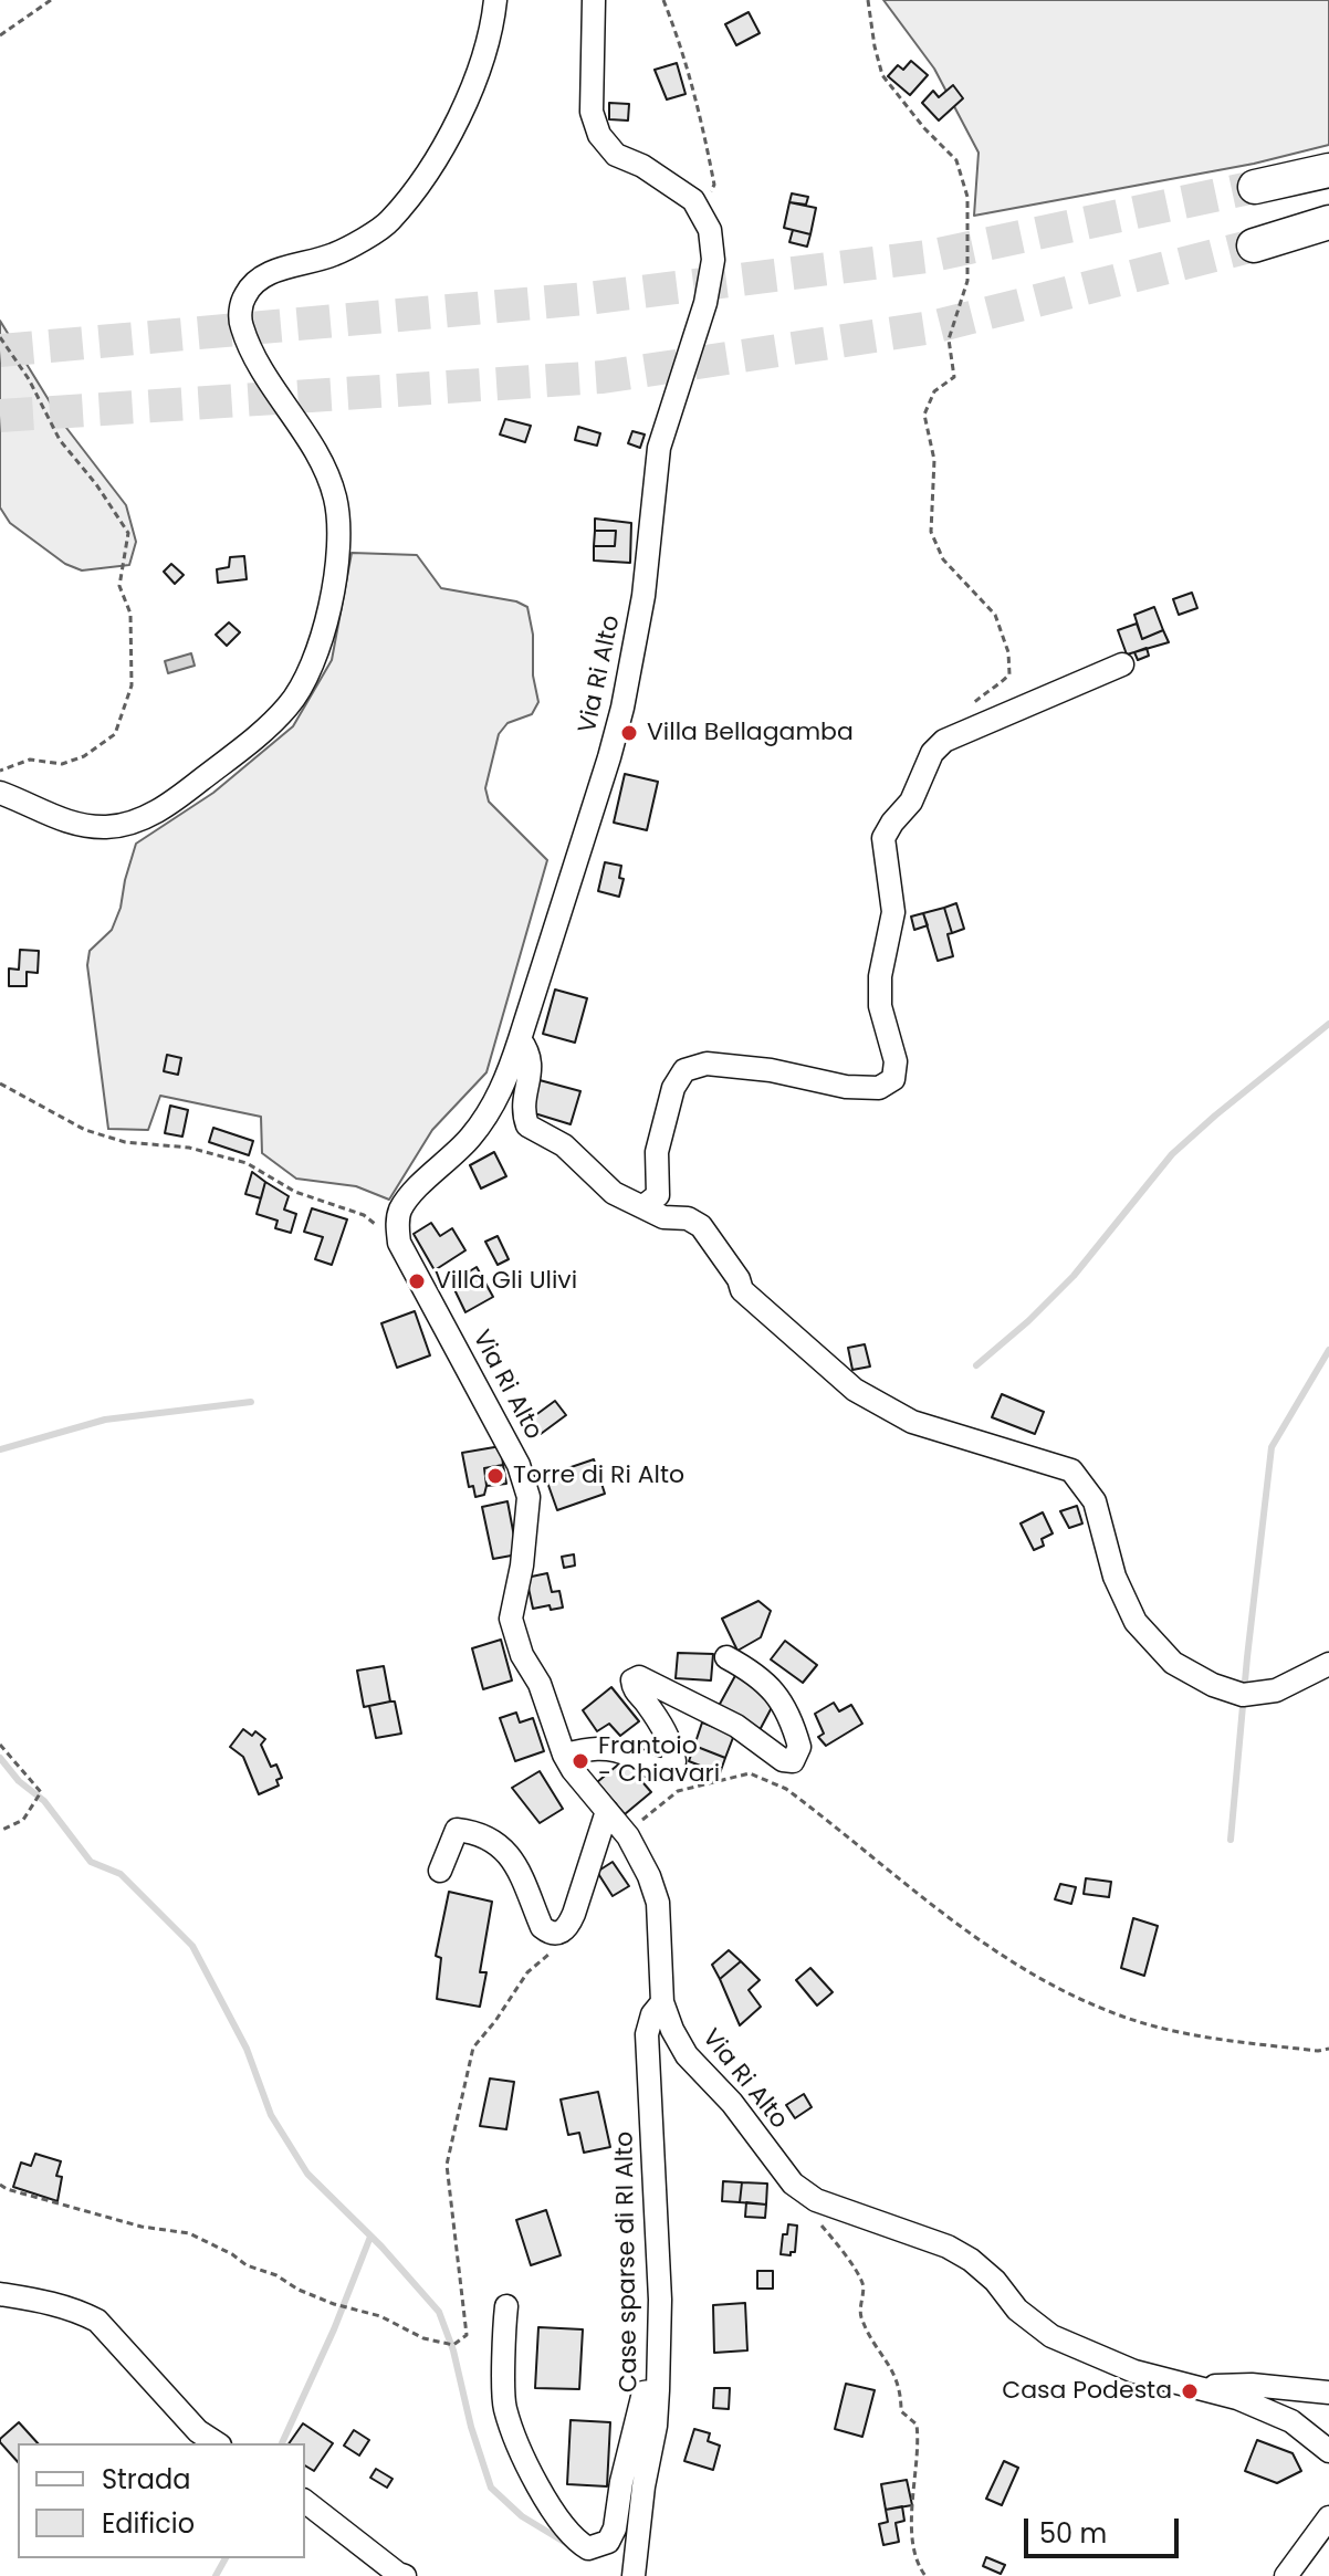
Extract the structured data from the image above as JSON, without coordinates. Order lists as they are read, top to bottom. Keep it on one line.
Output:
{"streets":{"street":["Via Ri Alto","Case sparse di RI Alto"]},"crossings":[["Via Ri Alto","Case sparse di RI Alto"]],"places":["Villa Bellagamba","Villa Gli Ulivi","Torre di Ri Alto","Frantoio - Chiavari","Casa Podesta"],"legend":["Strada","Edificio"],"scale_bar":"50 m"}
